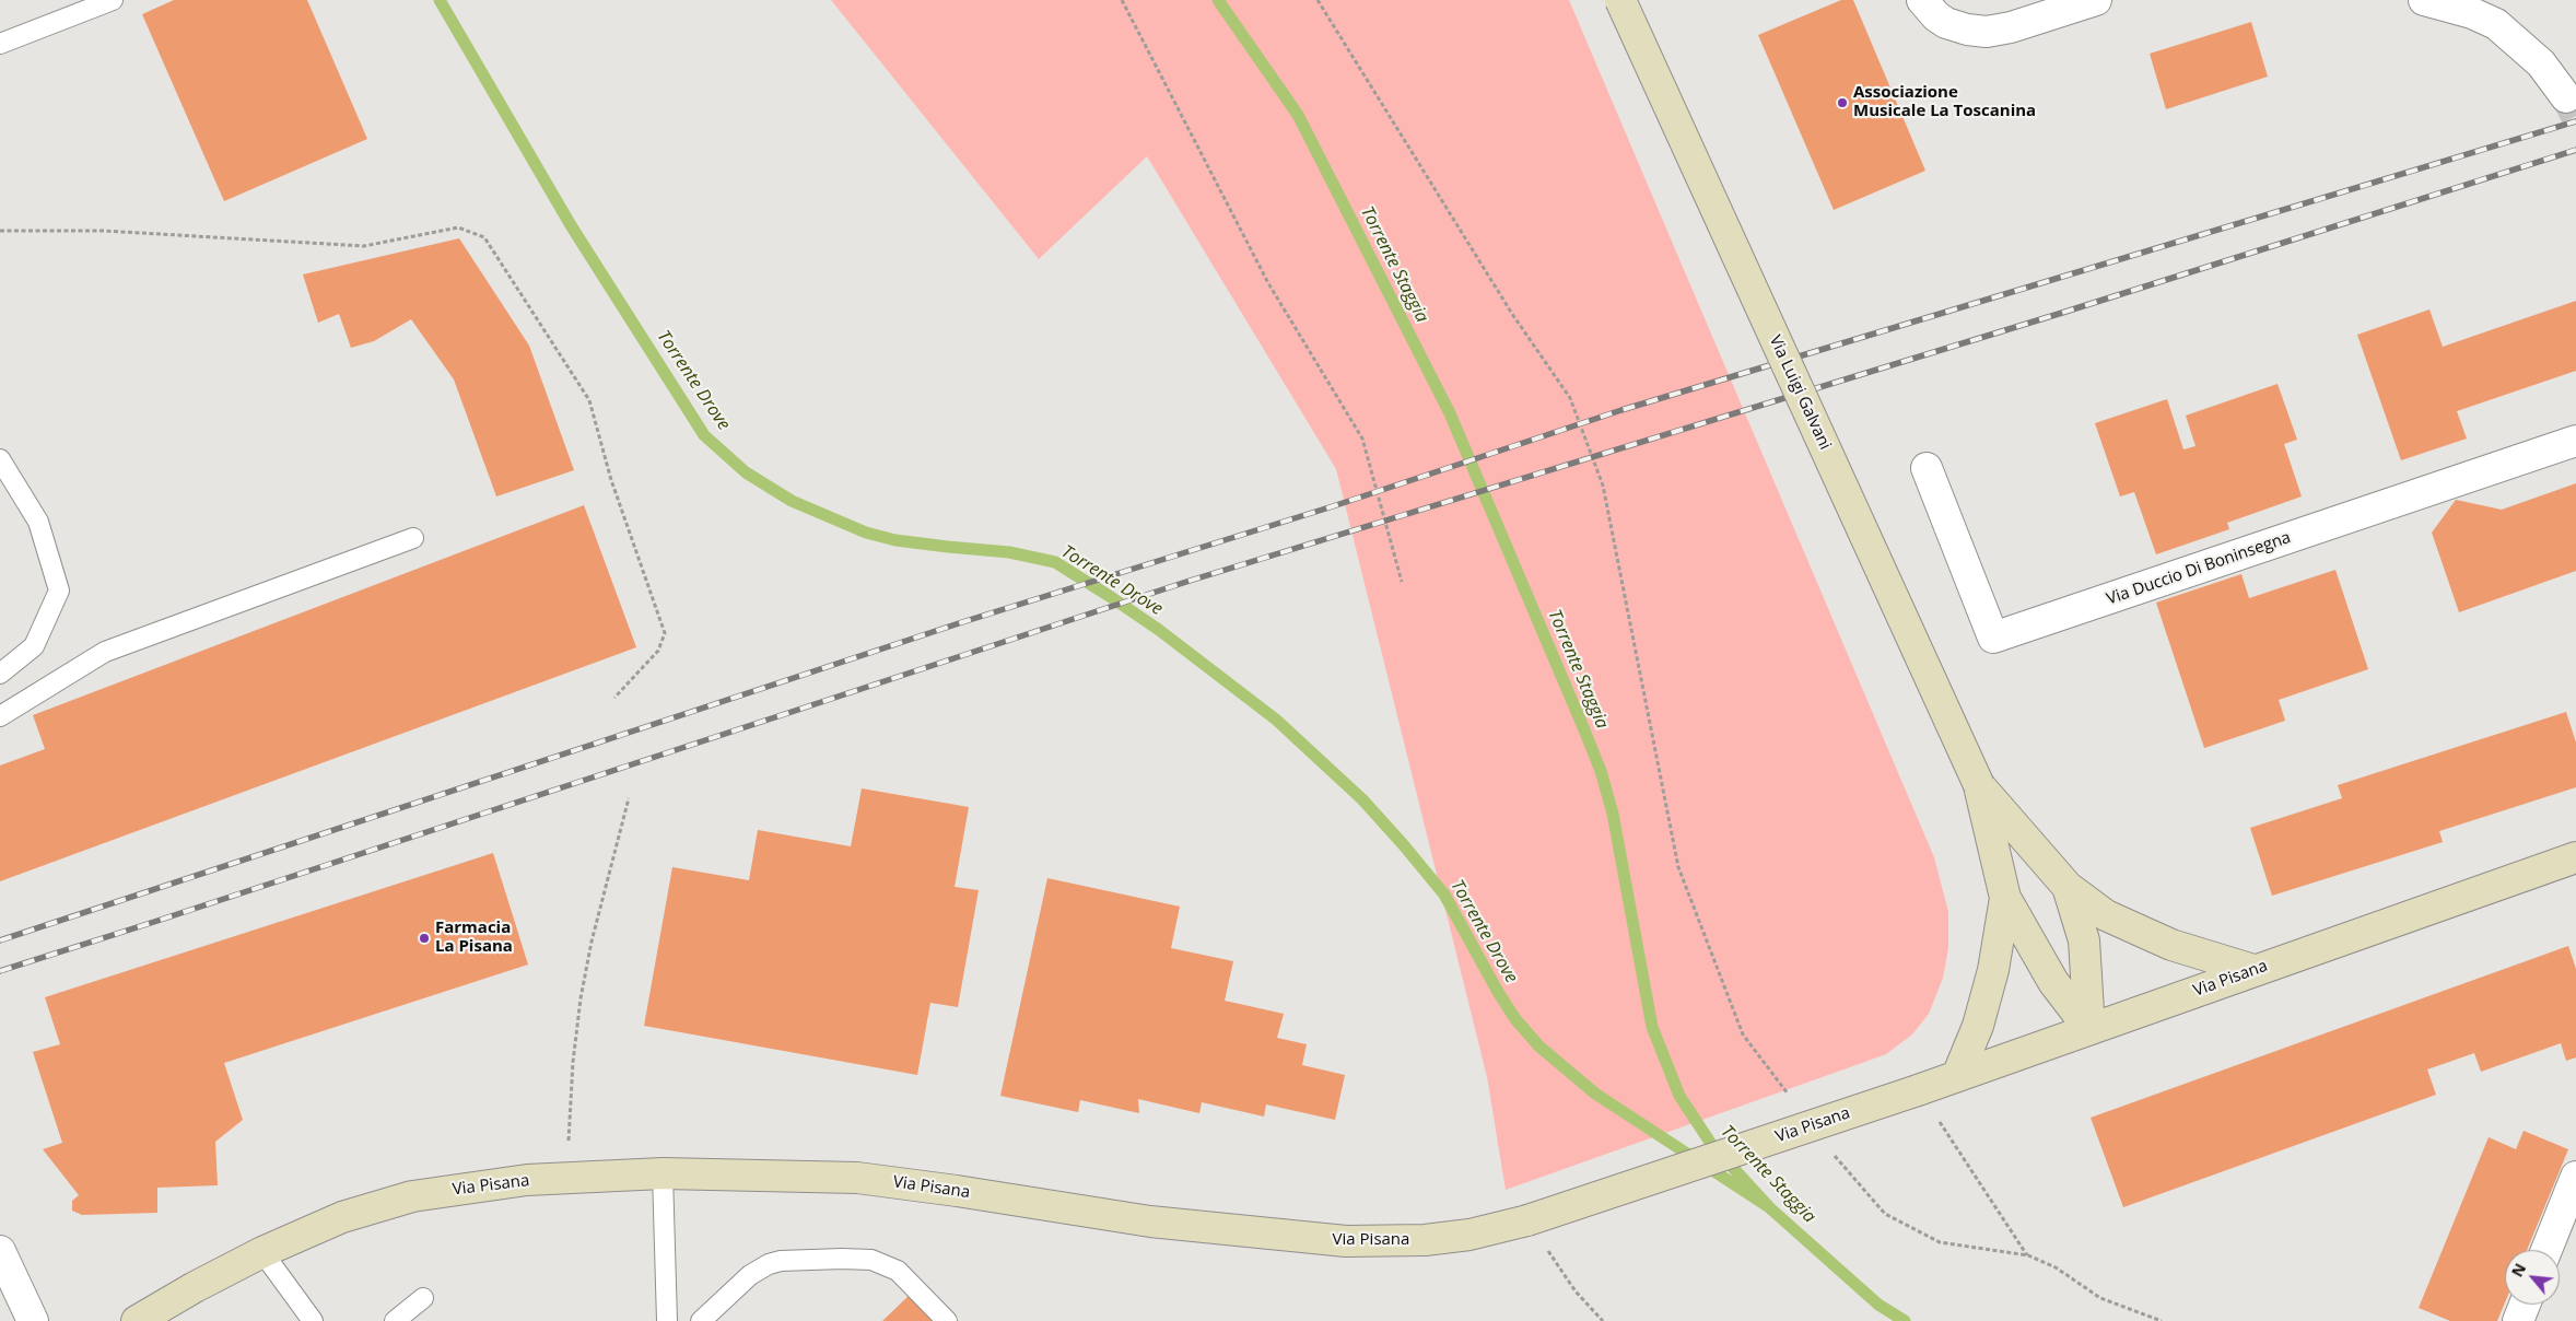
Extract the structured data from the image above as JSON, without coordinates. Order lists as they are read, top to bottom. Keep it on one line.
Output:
{"streets":{"main road":["Via Luigi Galvani","Via Pisana"],"street":["Via Duccio Di Boninsegna"]},"crossings":[["Via Luigi Galvani","Via Pisana"]],"water":["Torrente Staggia","Torrente Drove"],"places":["Associazione Musicale La Toscanina","Farmacia La Pisana"],"north":"top left"}
